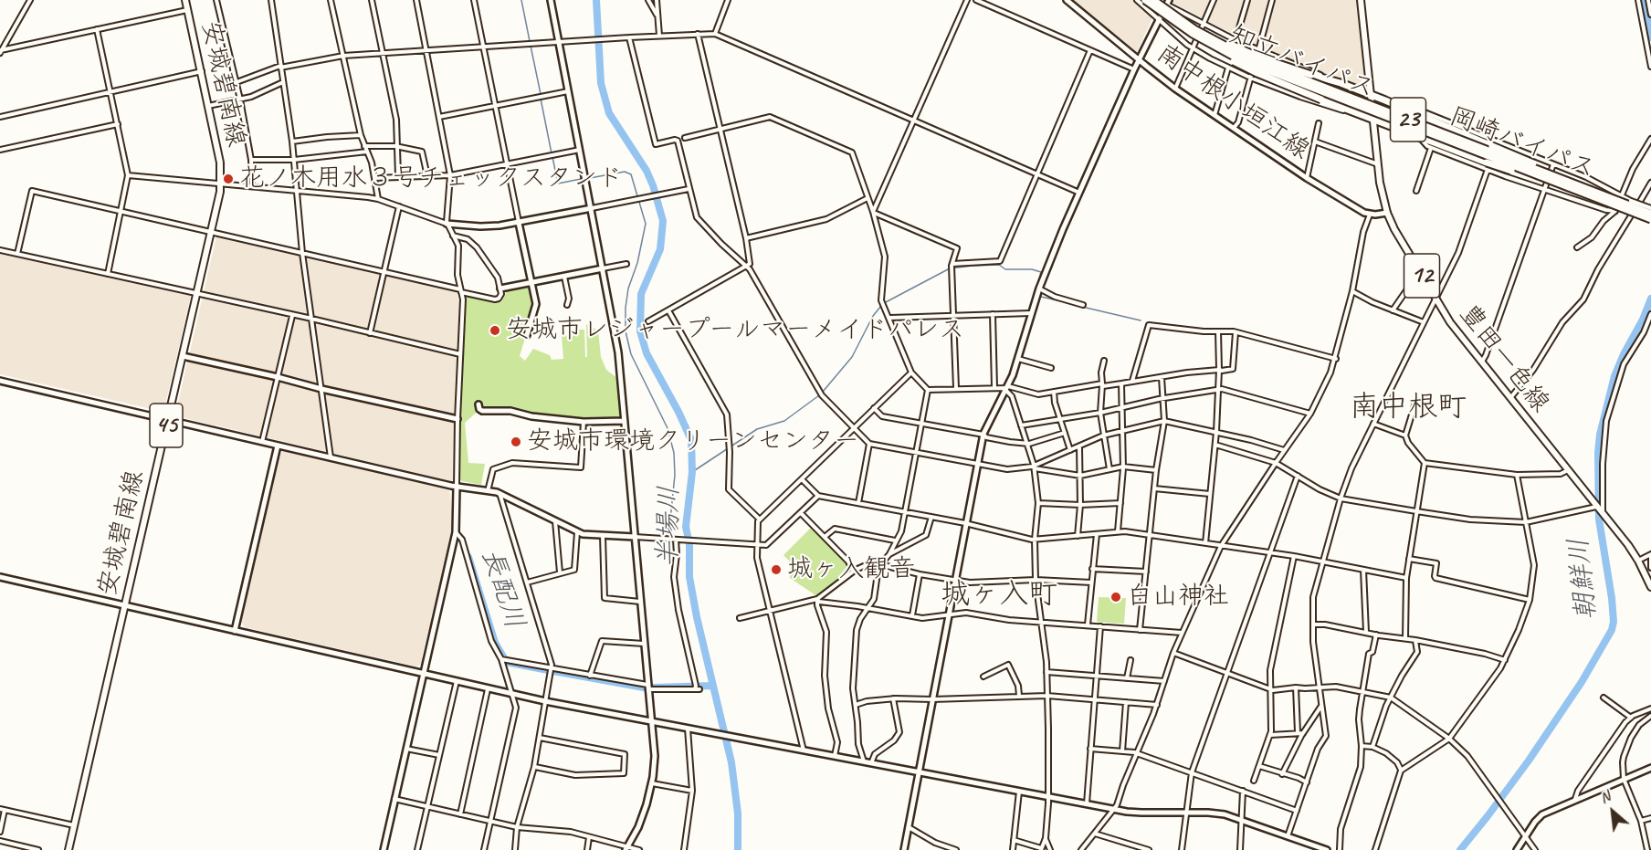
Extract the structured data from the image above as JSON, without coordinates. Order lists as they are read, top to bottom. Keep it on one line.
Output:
{"streets":{"highway":["知立バイパス","23","岡崎バイパス"],"main road":["安城碧南線","12","豊田一色線","45"],"street":["南中根小垣江線"]},"crossings":[["知立バイパス","23"],["知立バイパス","岡崎バイパス"],["23","岡崎バイパス"],["23","豊田一色線"]],"districts":["南中根町","城ヶ入町"],"water":["半場川","朝鮮川","長配川"],"places":["花ノ木用水３号チェックスタンド","安城市レジャープールマーメイドパレス","安城市環境クリーンセンター","城ヶ入観音","白山神社"],"north":"top left"}
